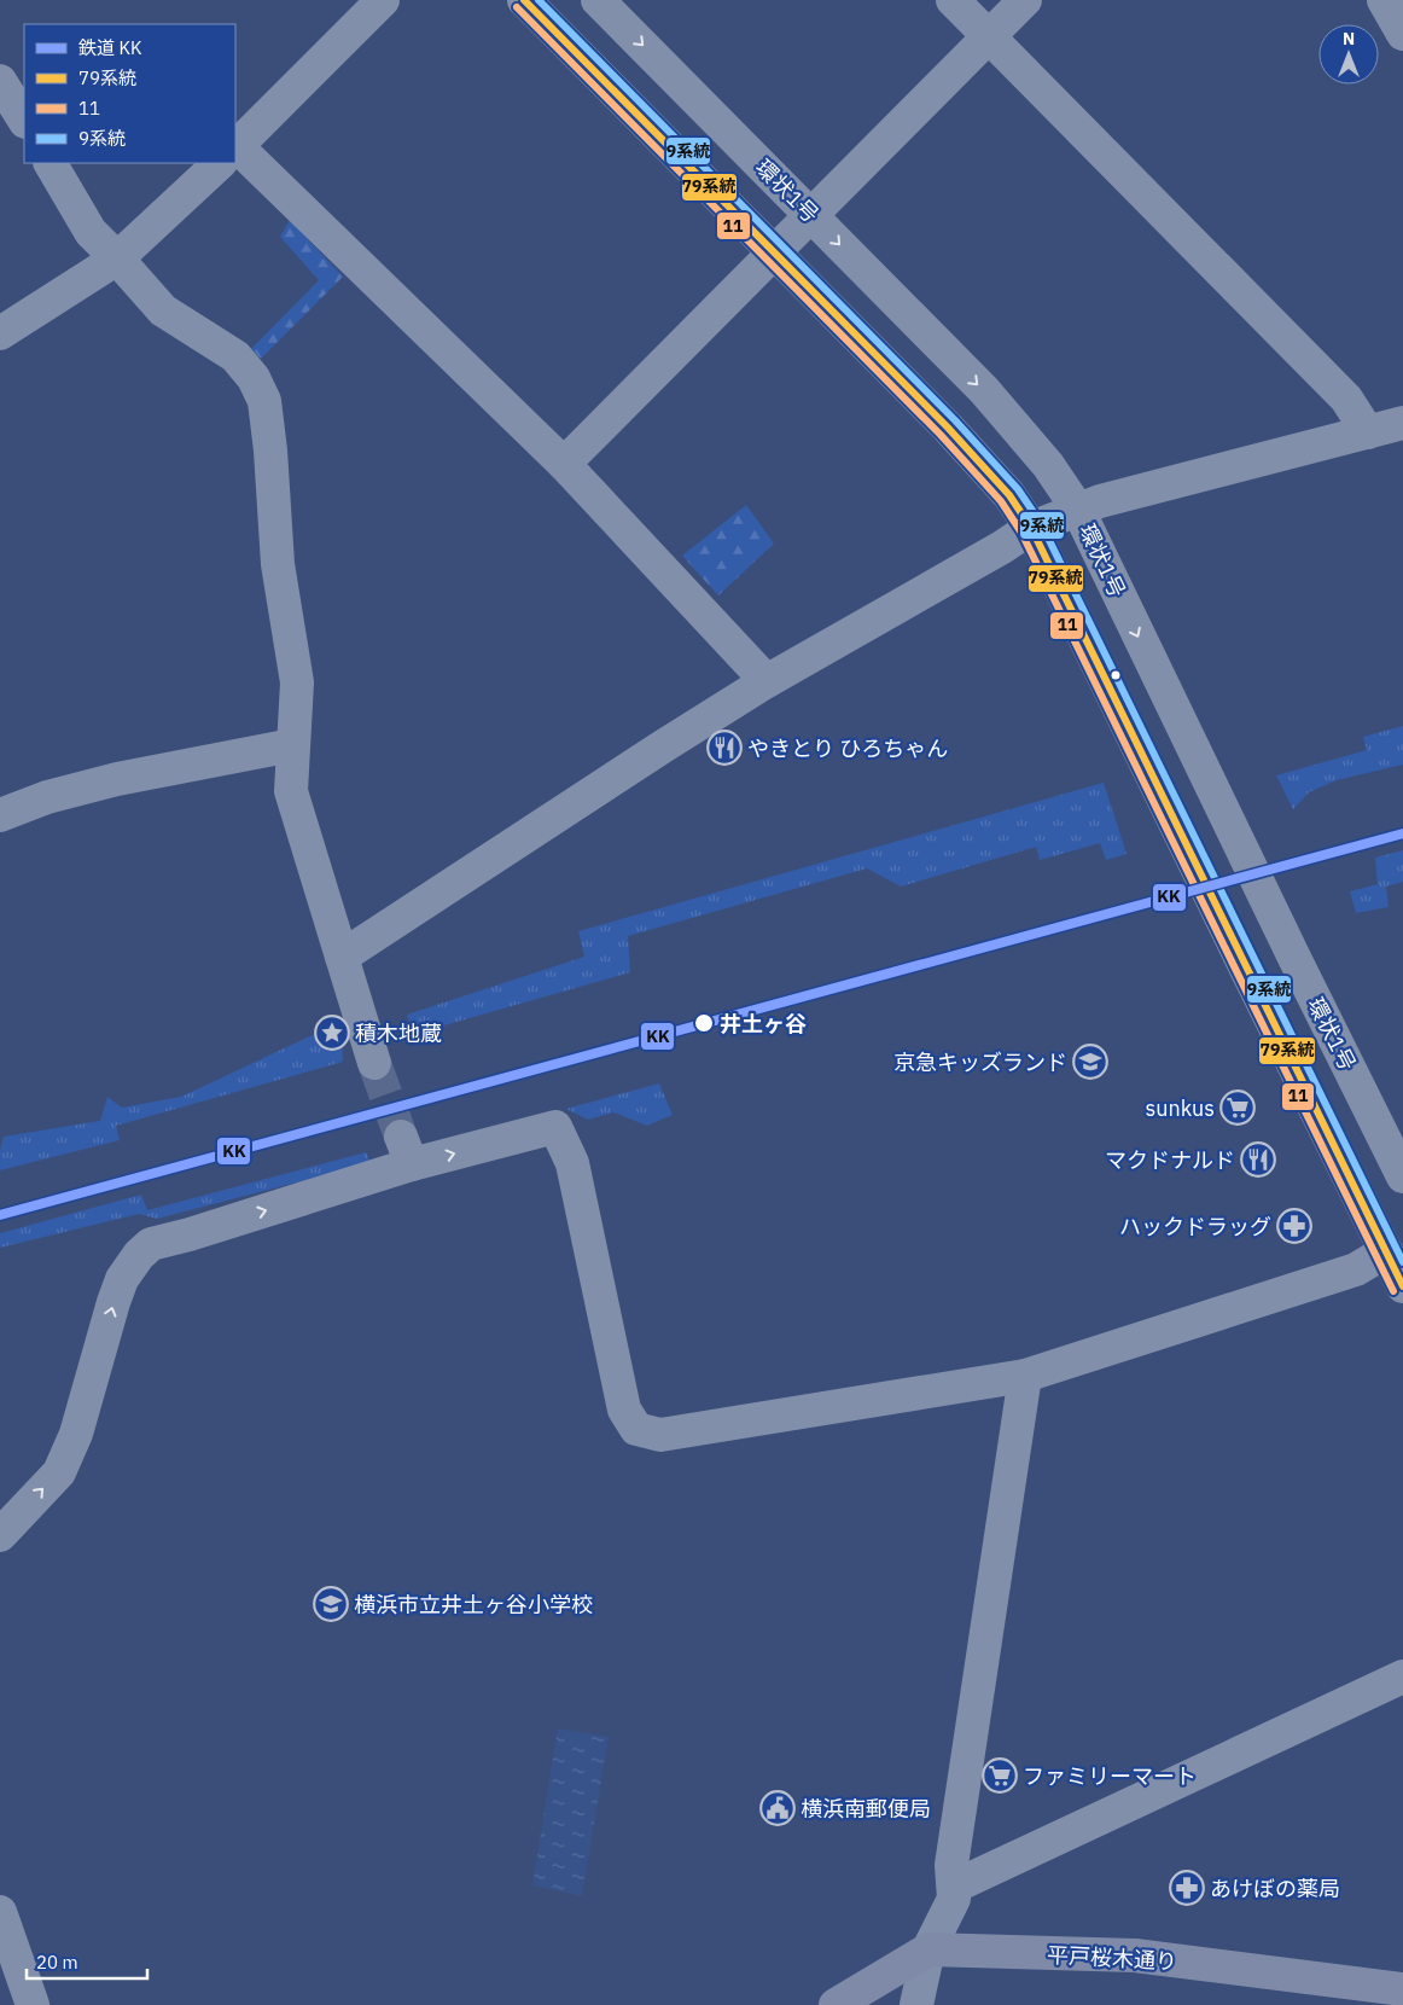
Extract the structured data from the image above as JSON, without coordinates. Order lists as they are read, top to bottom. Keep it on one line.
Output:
{"streets":{"main road":["環状1号","平戸桜木通り"]},"places":{"restaurant":["やきとり ひろちゃん","マクドナルド"],"other":["井土ヶ谷"],"place":["積木地蔵"],"school or university":["京急キッズランド","横浜市立井土ヶ谷小学校"],"supermarket":["sunkus","ファミリーマート"],"pharmacy":["ハックドラッグ","あけぼの薬局"],"public building":["横浜南郵便局"]},"lines":["transit line 79系統","transit line 9系統","transit line 11","rail line KK"],"legend":["鉄道 KK","79系統","11","9系統"],"scale_bar":"20 m","north":"top"}
